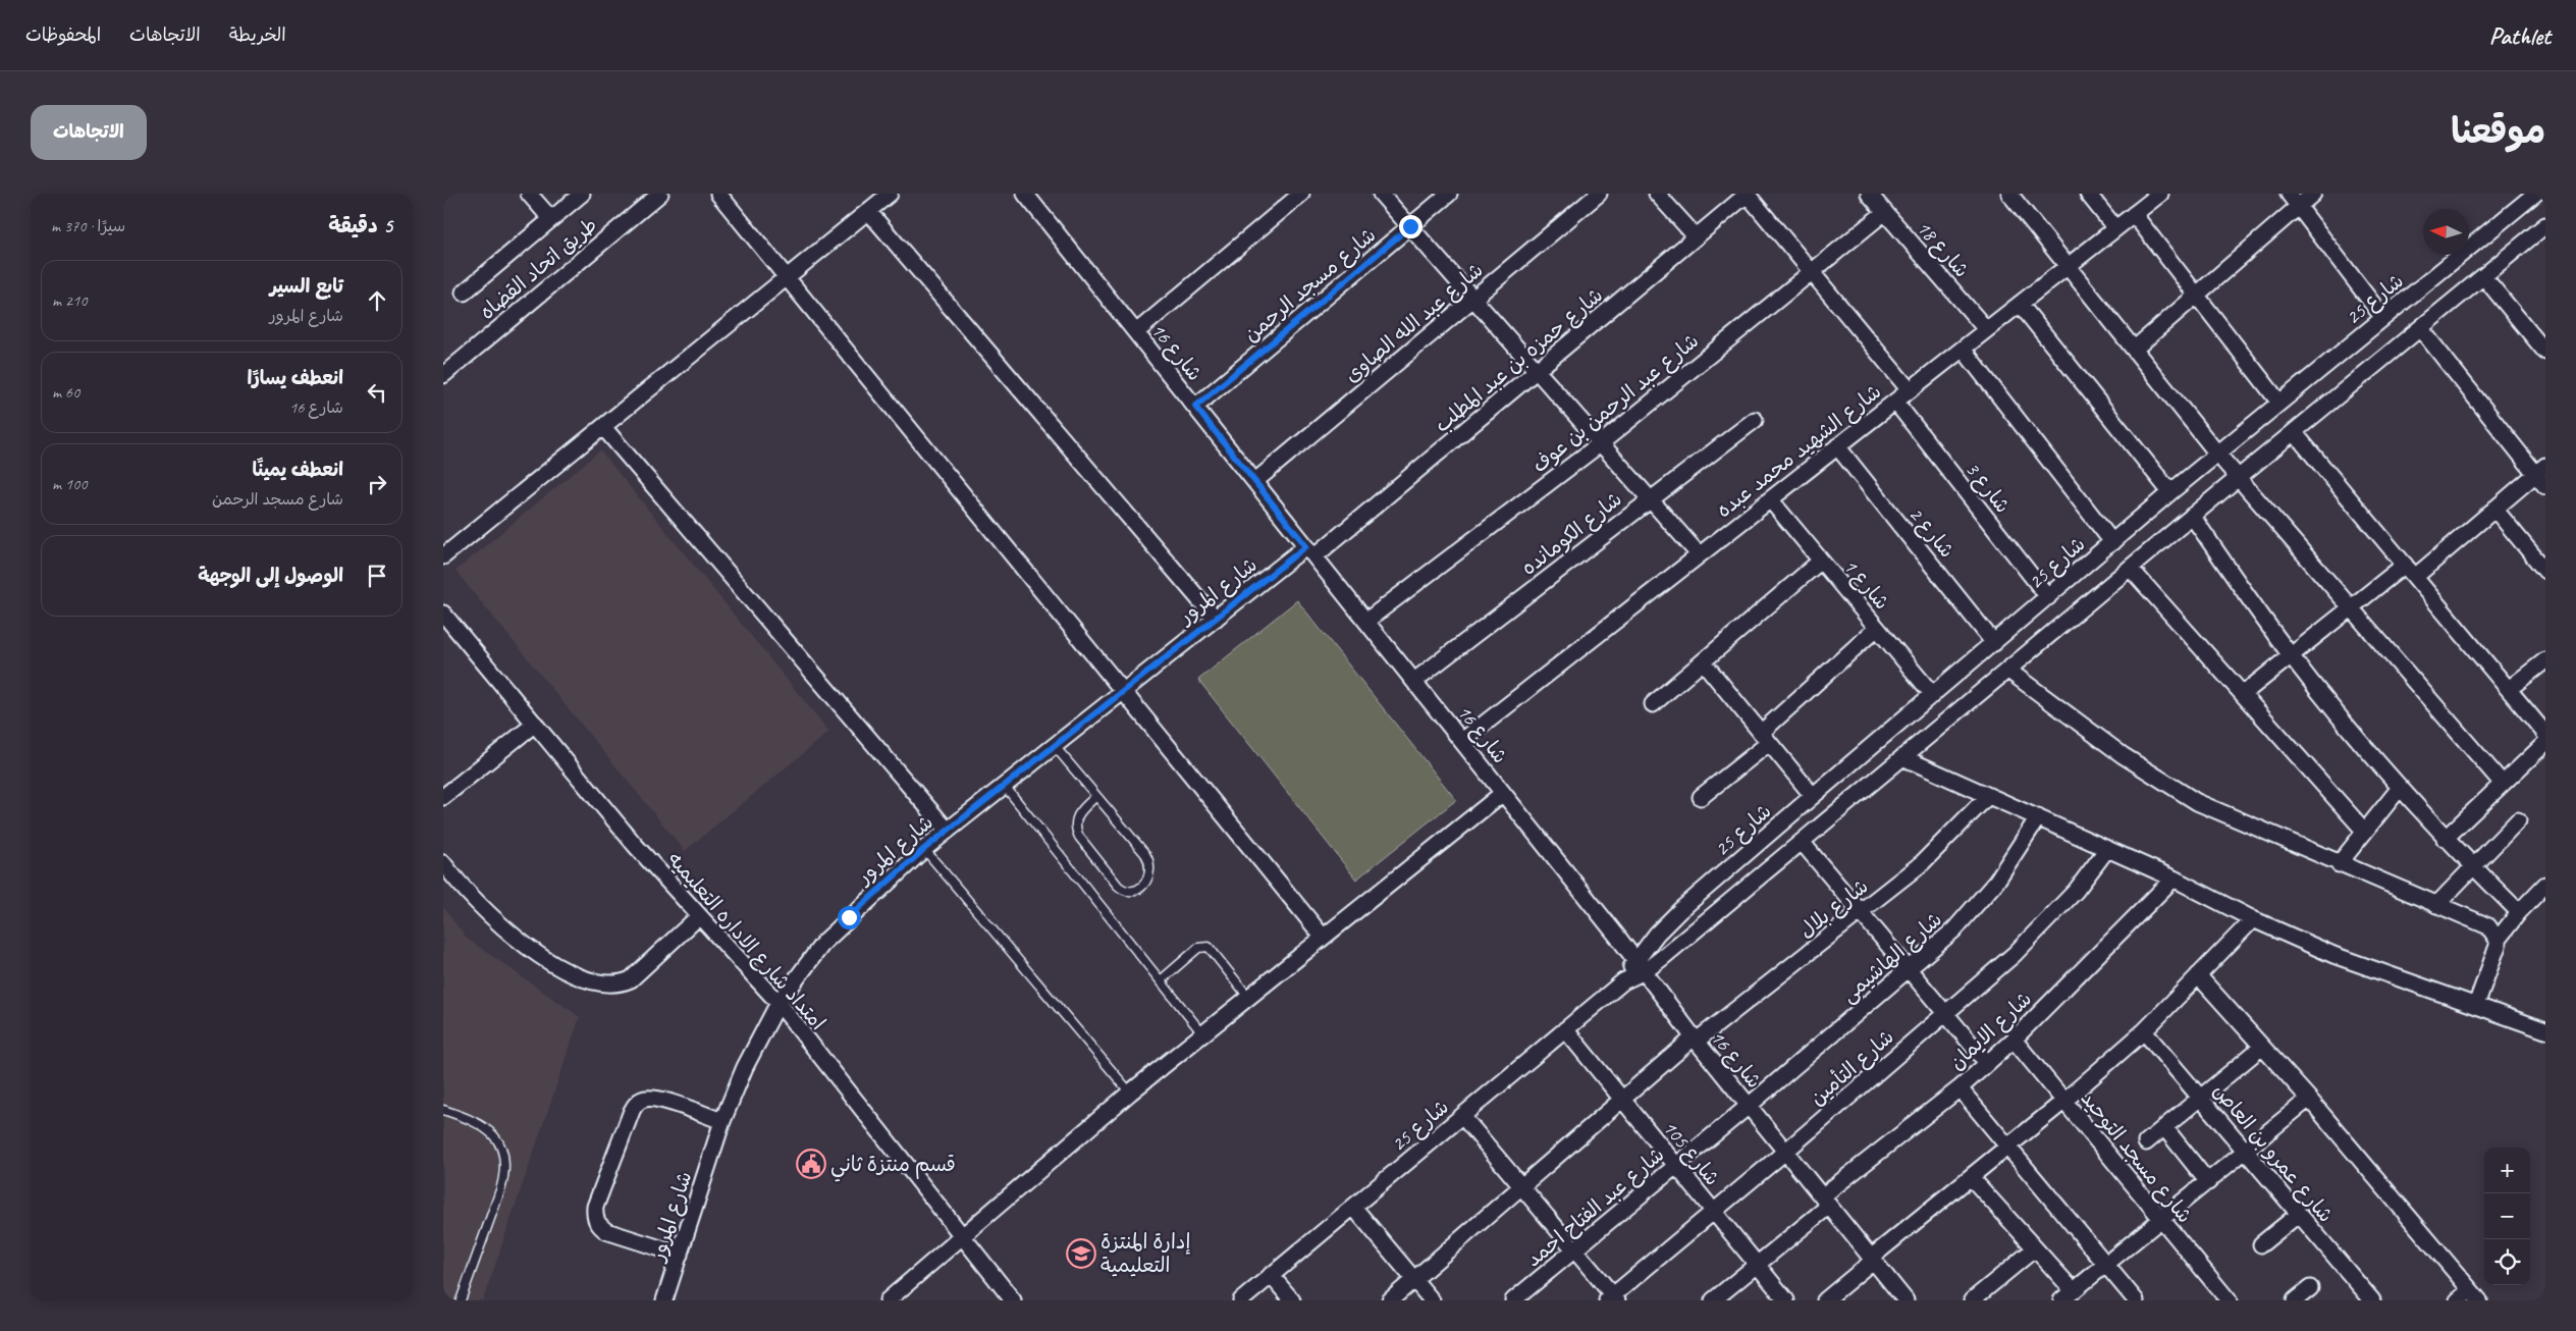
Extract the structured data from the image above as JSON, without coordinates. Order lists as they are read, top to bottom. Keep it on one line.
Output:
{"streets":{"street":["شارع 18","طريق اتحاد القضاه","شارع مسجد الرحمن","شارع 25","شارع عبد الله الصاوى","شارع 16","شارع حمزه بن عبد المطلب","شارع عبد الرحمن بن عوف","شارع الشهيد محمد عبده","شارع 3","شارع 2","شارع الكومانده","شارع 1","شارع المرور","شارع بلال","امتداد شارع الاداره التعليميه","شارع الهاشيمى","شارع الايمان","شارع التأمين","شارع 105","شارع عمرو بن العاص","شارع مسجد التوحيد","شارع عبد الفتاح احمد"]},"crossings":[["شارع 18","شارع عبد الرحمن بن عوف"],["شارع 18","شارع الشهيد محمد عبده"],["شارع مسجد الرحمن","شارع 16"],["شارع 25","شارع 16"],["شارع 25","شارع 3"],["شارع 25","شارع 2"],["شارع 25","شارع 1"],["شارع 25","شارع 105"],["شارع عبد الله الصاوى","شارع 16"],["شارع 16","شارع حمزه بن عبد المطلب"],["شارع 16","شارع عبد الرحمن بن عوف"],["شارع 16","شارع الشهيد محمد عبده"],["شارع 16","شارع الكومانده"],["شارع 16","شارع المرور"],["شارع 16","شارع بلال"],["شارع 16","شارع الهاشيمى"],["شارع 16","شارع الايمان"],["شارع 16","شارع التأمين"],["شارع 16","شارع عبد الفتاح احمد"],["شارع حمزه بن عبد المطلب","شارع المرور"],["شارع الشهيد محمد عبده","شارع 3"],["شارع الشهيد محمد عبده","شارع 2"],["شارع الشهيد محمد عبده","شارع 1"],["شارع المرور","امتداد شارع الاداره التعليميه"],["شارع بلال","شارع 105"],["شارع الهاشيمى","شارع عبد الفتاح احمد"],["شارع الايمان","شارع 105"],["شارع الايمان","شارع مسجد التوحيد"],["شارع التأمين","شارع 105"],["شارع 105","شارع عبد الفتاح احمد"]],"places":{"public building":["قسم منتزة ثاني"],"school or university":["إدارة المنتزة التعليمية"]},"north":"left","page":{"header":"Pathlet","nav":["الخريطة","الاتجاهات","المحفوظات"],"title":"موقعنا","buttons":"الاتجاهات","heading":["5 دقيقة","سيرًا · 370 m"],"list":[["تابع السير","شارع المرور","210 m"],["انعطف يسارًا","شارع 16","60 m"],["انعطف يمينًا","شارع مسجد الرحمن","100 m"],"الوصول إلى الوجهة"],"map_buttons":["+","−"]}}
